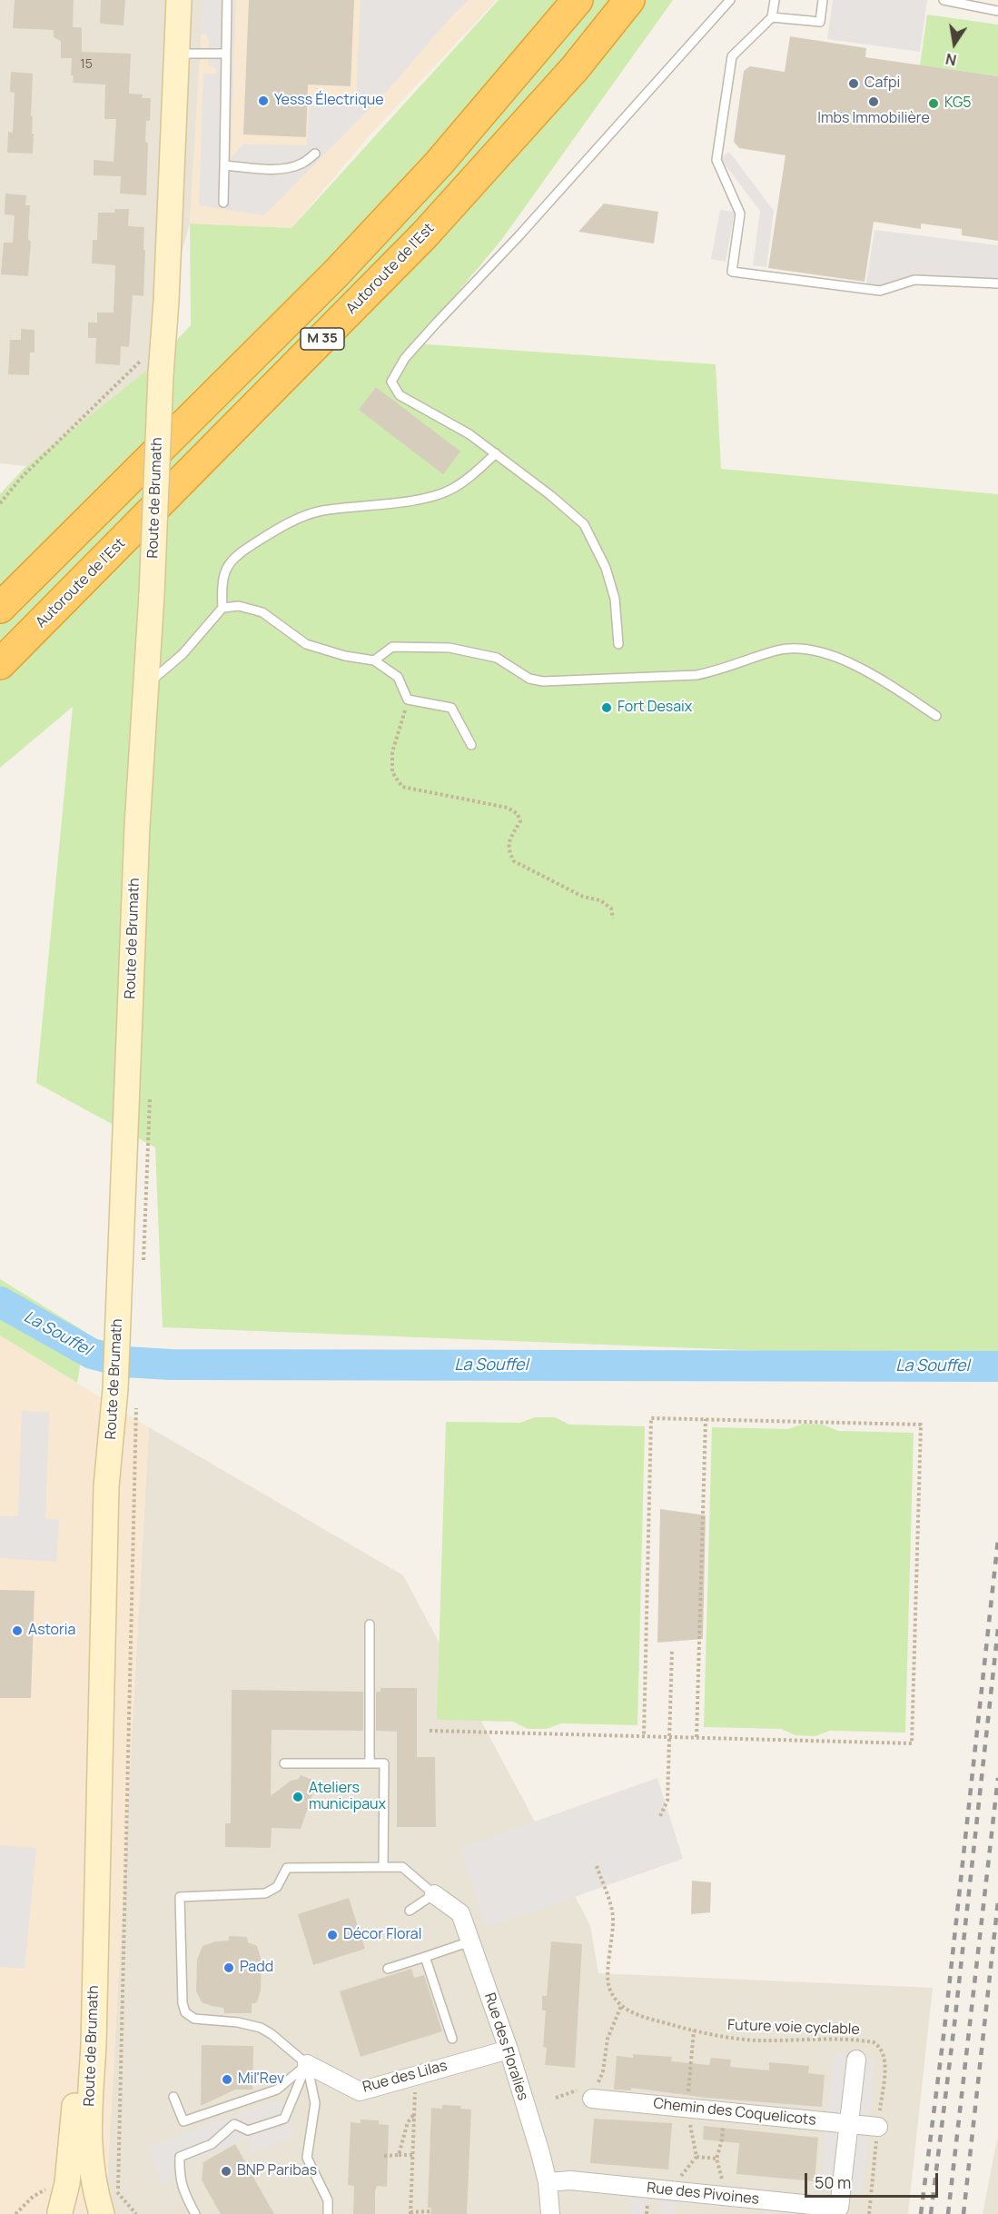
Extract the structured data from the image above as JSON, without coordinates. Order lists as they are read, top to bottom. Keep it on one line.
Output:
{"streets":{"highway":["Autoroute de l’Est","M 35"],"main road":["Route de Brumath"],"street":["Rue des Floralies","Rue des Lilas","Chemin des Coquelicots","Rue des Pivoines"],"path":["Future voie cyclable"]},"crossings":[["Future voie cyclable","Chemin des Coquelicots"],["Rue des Floralies","Rue des Lilas"],["Rue des Floralies","Rue des Pivoines"],["Chemin des Coquelicots","Rue des Pivoines"]],"water":["La Souffel"],"places":["Cafpi","Yesss Électrique","Imbs Immobilière","KG5","Fort Desaix","Astoria","Ateliers municipaux","Décor Floral","Padd","Mil'Rev","BNP Paribas"],"house_numbers":["15"],"scale_bar":"50 m","north":"bottom"}
